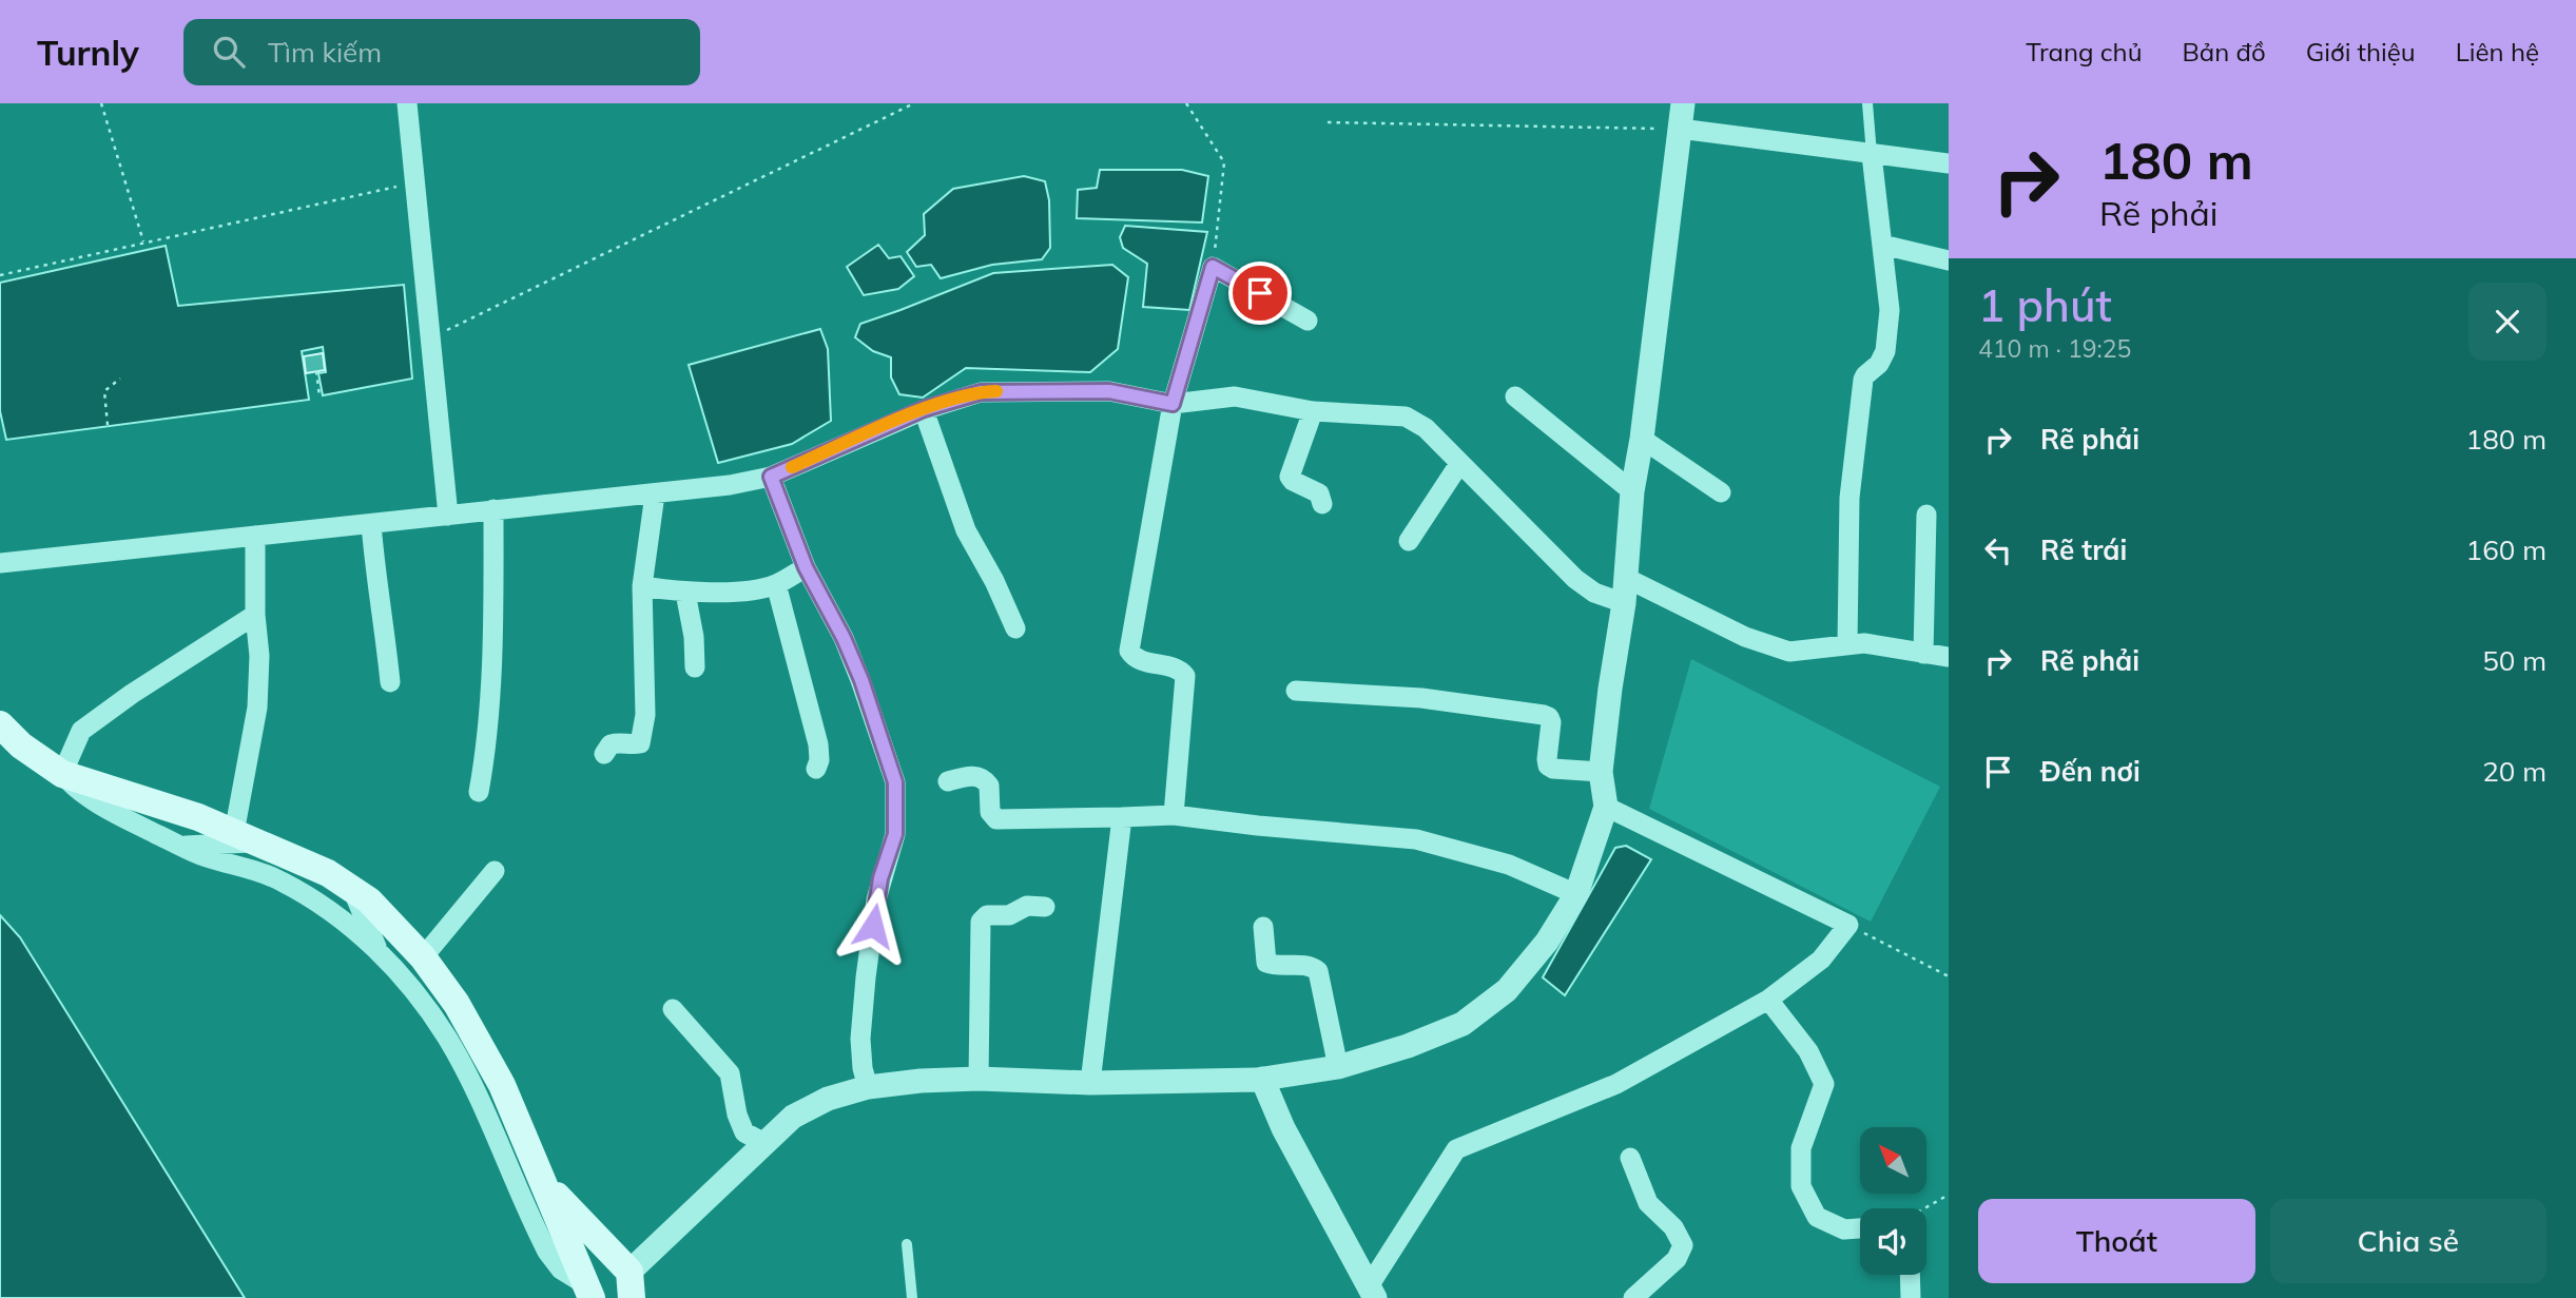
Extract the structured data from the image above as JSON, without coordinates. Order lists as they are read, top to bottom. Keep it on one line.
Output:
{"north":"top left","page":{"header":"Turnly","search":"Tìm kiếm","nav":["Trang chủ","Bản đồ","Giới thiệu","Liên hệ"],"turn":["180 m","Rẽ phải"],"heading":["1 phút","410 m · 19:25"],"list":[{"name":"Rẽ phải","value":"180 m"},{"name":"Rẽ trái","value":"160 m"},{"name":"Rẽ phải","value":"50 m"},{"name":"Đến nơi","value":"20 m"}],"buttons":["Thoát","Chia sẻ"]}}
